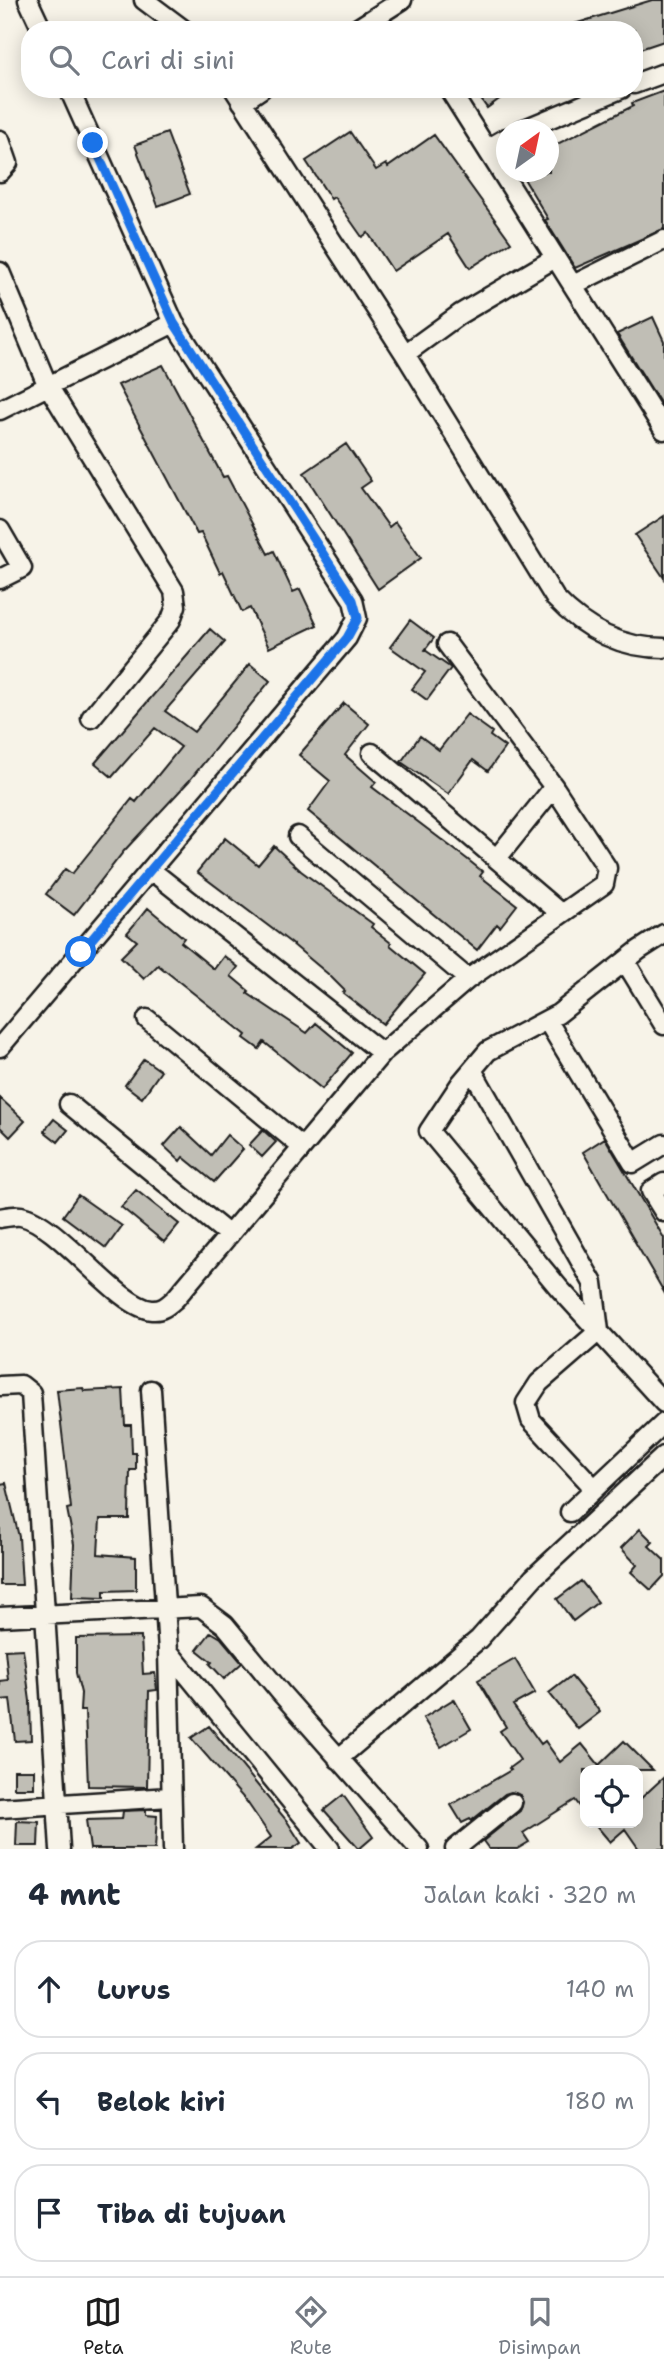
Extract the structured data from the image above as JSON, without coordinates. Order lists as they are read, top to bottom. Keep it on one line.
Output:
{"north":"top right","page":{"search":"Cari di sini","heading":["4 mnt","Jalan kaki · 320 m"],"list":[["Lurus","140 m"],["Belok kiri","180 m"],"Tiba di tujuan"],"nav":["Peta","Rute","Disimpan"]}}
